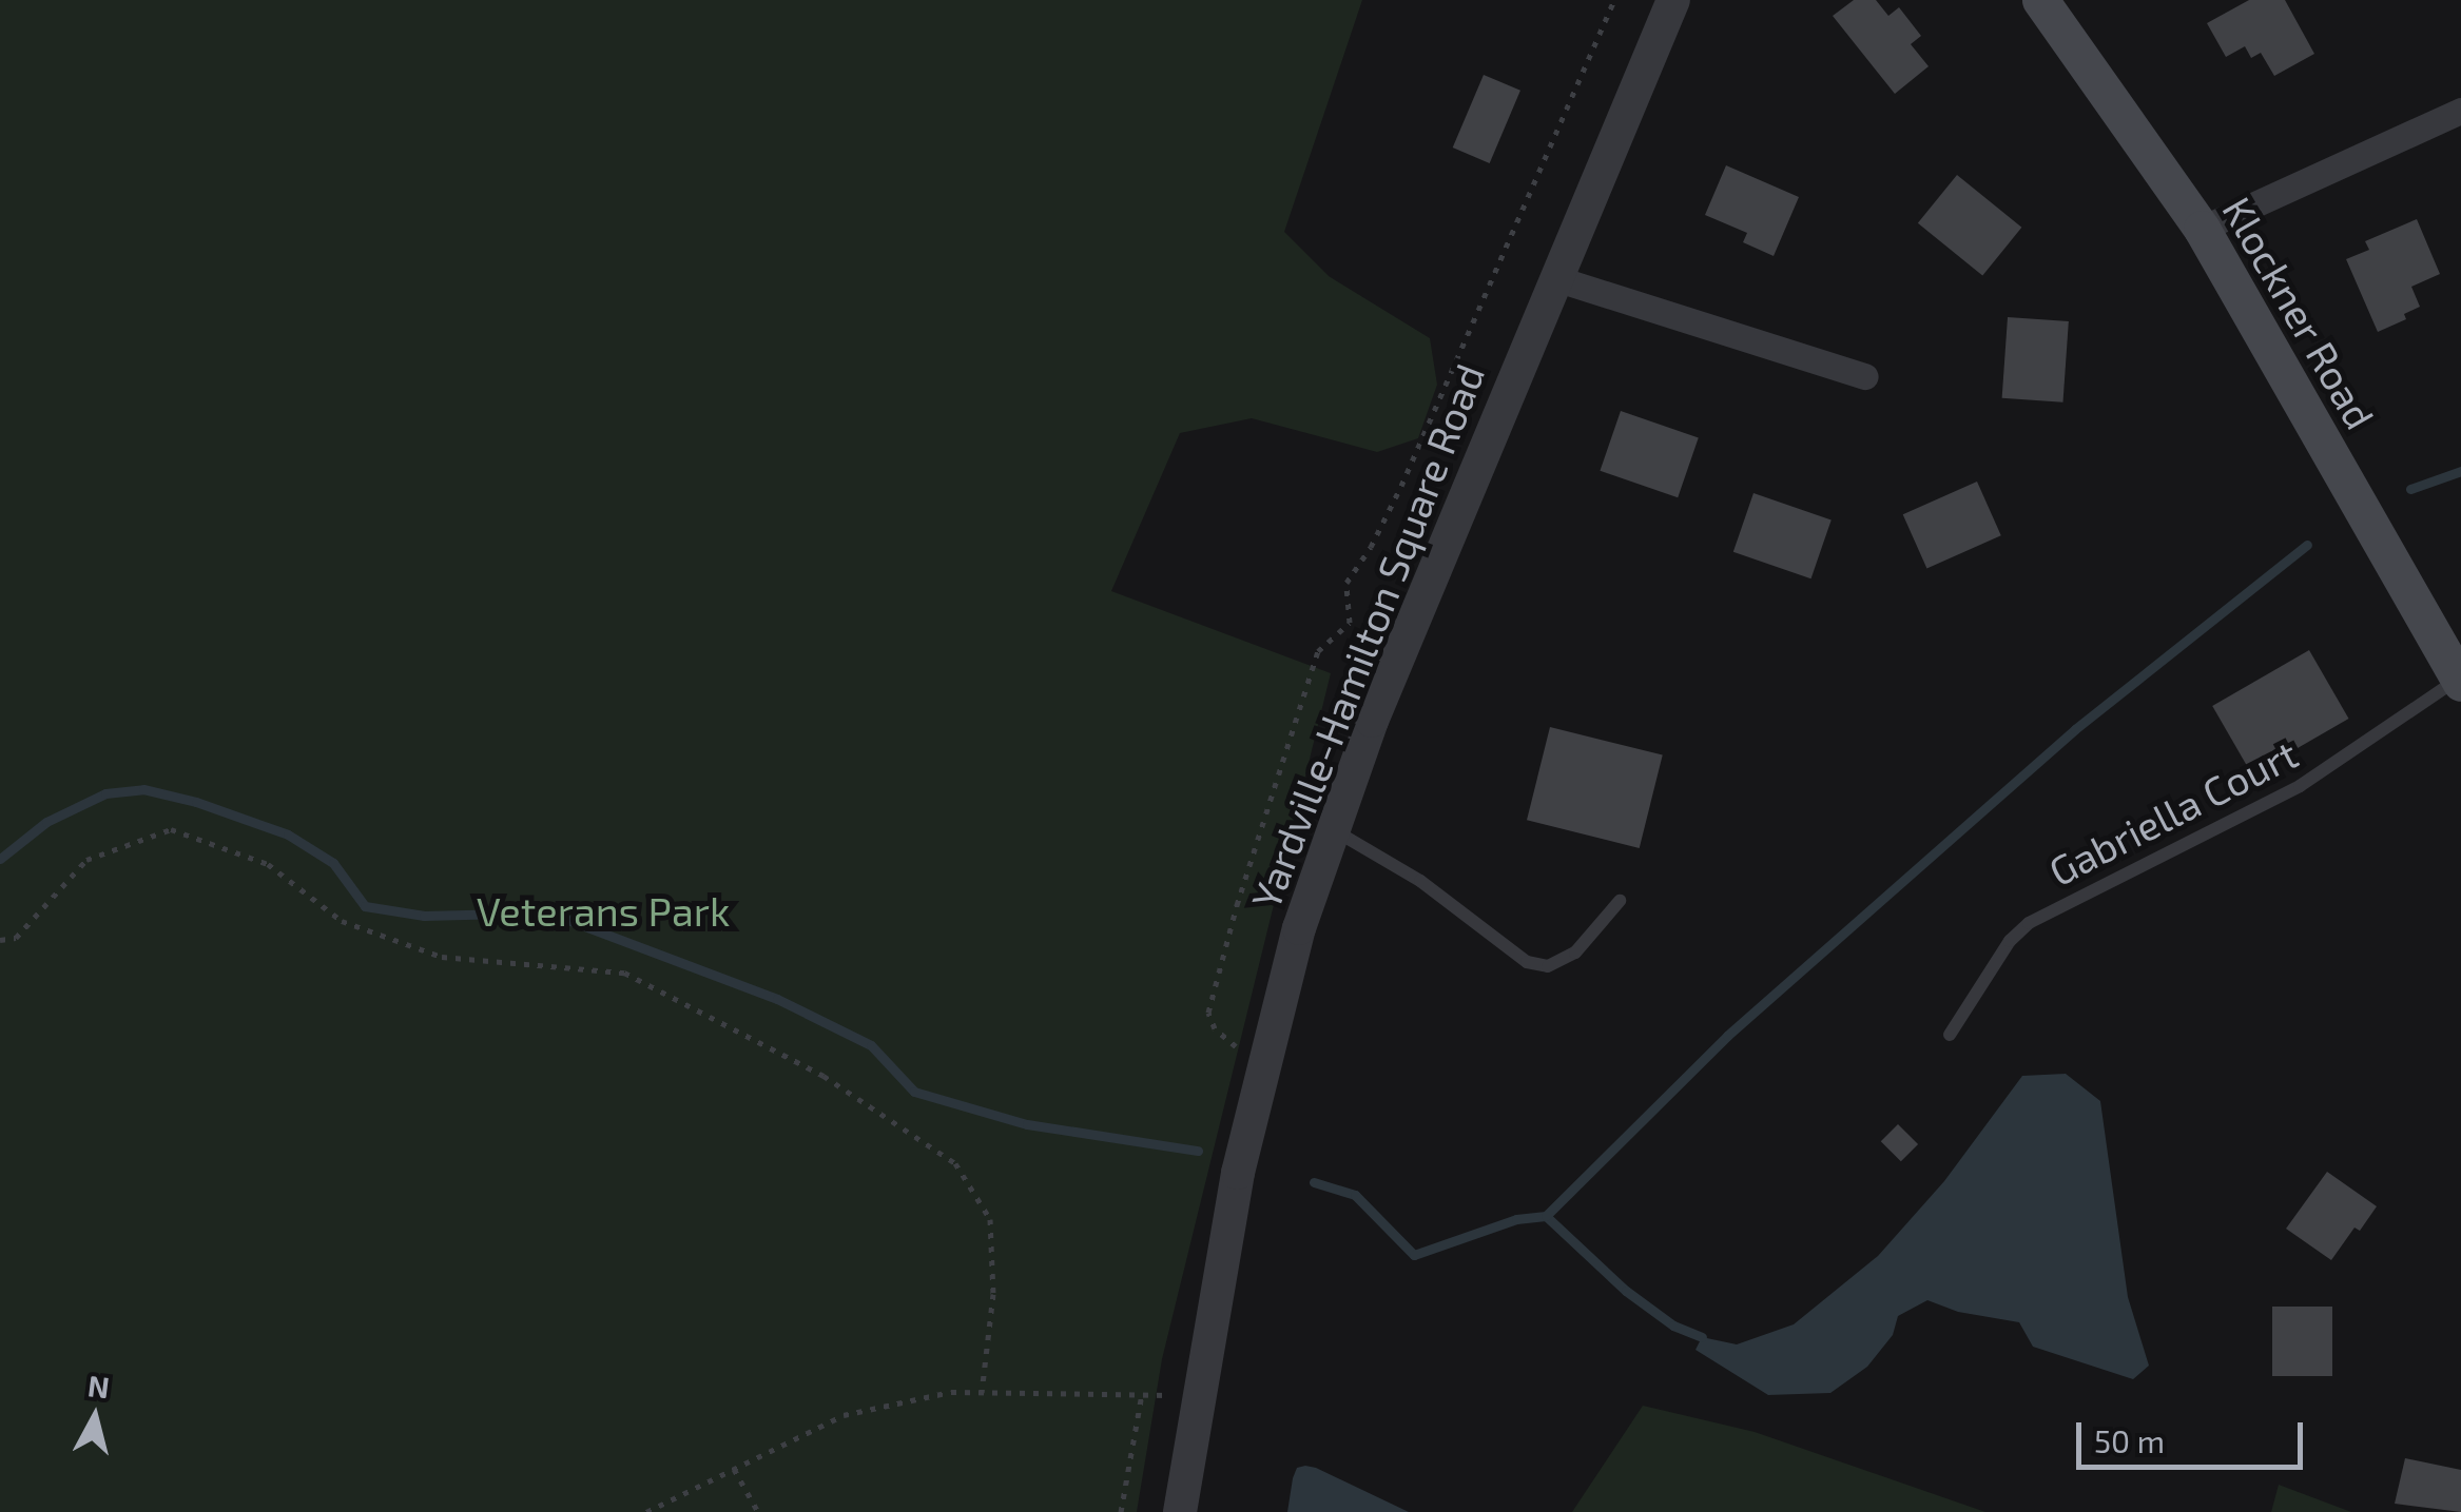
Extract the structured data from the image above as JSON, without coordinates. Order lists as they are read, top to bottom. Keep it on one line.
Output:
{"streets":{"main road":["Klockner Road"],"street":["Yardville-Hamilton Square Road"],"lane":["Gabriella Court"]},"crossings":[["Klockner Road","Gabriella Court"]],"parks":["Veterans Park"],"scale_bar":"50 m","north":"top"}
